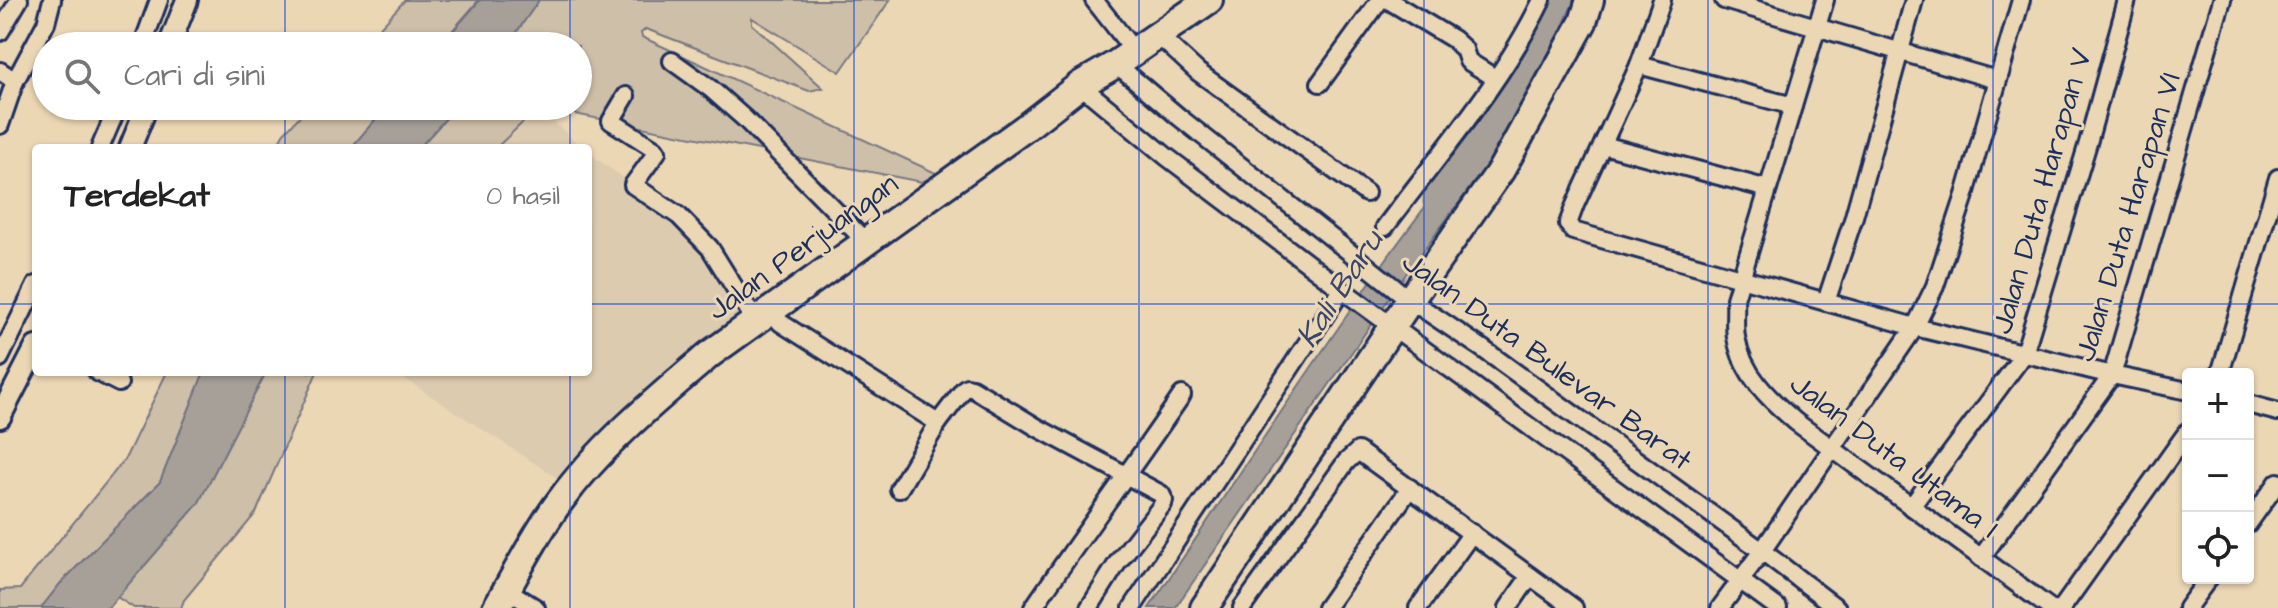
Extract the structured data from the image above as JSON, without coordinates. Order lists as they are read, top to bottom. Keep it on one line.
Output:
{"streets":{"main road":["Jalan Perjuangan"],"street":["Jalan Duta Harapan V","Jalan Duta Harapan VI","Jalan Duta Bulevar Barat","Jalan Duta Utama I"]},"crossings":[["Jalan Duta Harapan V","Jalan Duta Utama I"],["Jalan Duta Harapan VI","Jalan Duta Utama I"],["Jalan Perjuangan","Jalan Duta Bulevar Barat"]],"water":["Kali Baru"],"page":{"search":"Cari di sini","heading":["Terdekat","0 hasil"],"map_buttons":["+","−"]}}
